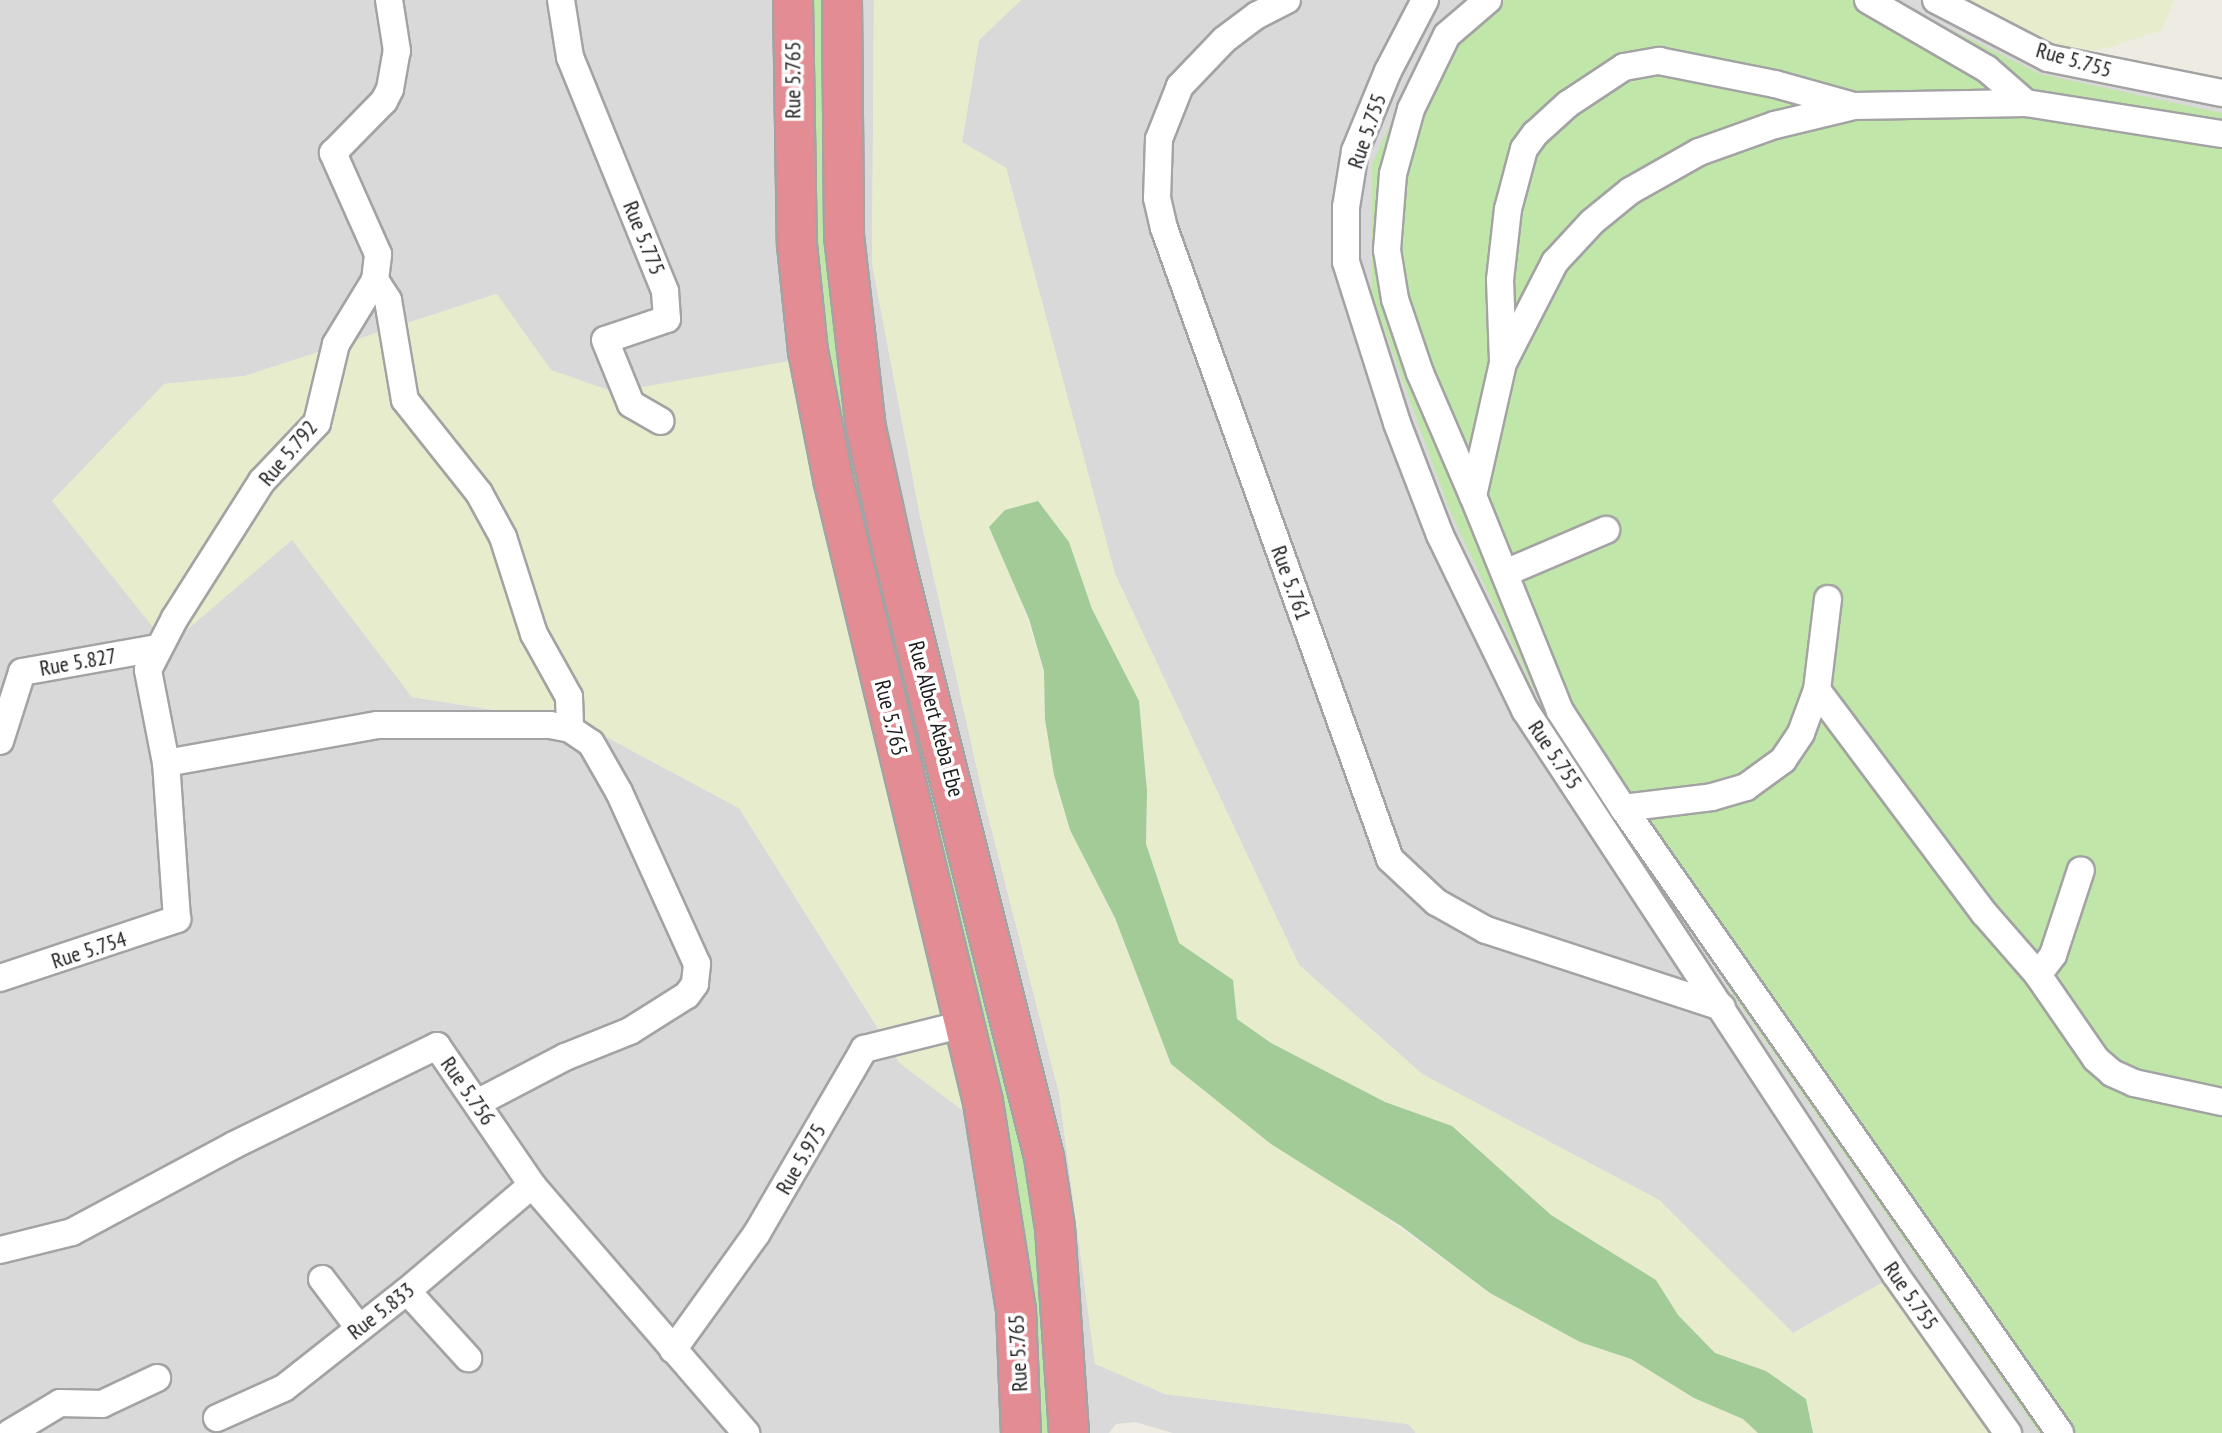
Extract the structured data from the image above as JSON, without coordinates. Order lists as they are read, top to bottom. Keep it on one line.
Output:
{"streets":{"highway":["Rue 5.765","Rue Albert Ateba Ebe"],"street":["Rue 5.755","Rue 5.775","Rue 5.792","Rue 5.761","Rue 5.827","Rue 5.754","Rue 5.756","Rue 5.975","Rue 5.833"]},"crossings":[["Rue 5.755","Rue 5.761"],["Rue 5.765","Rue 5.975"],["Rue 5.792","Rue 5.827"],["Rue 5.792","Rue 5.754"],["Rue 5.756","Rue 5.975"],["Rue 5.756","Rue 5.833"]]}
